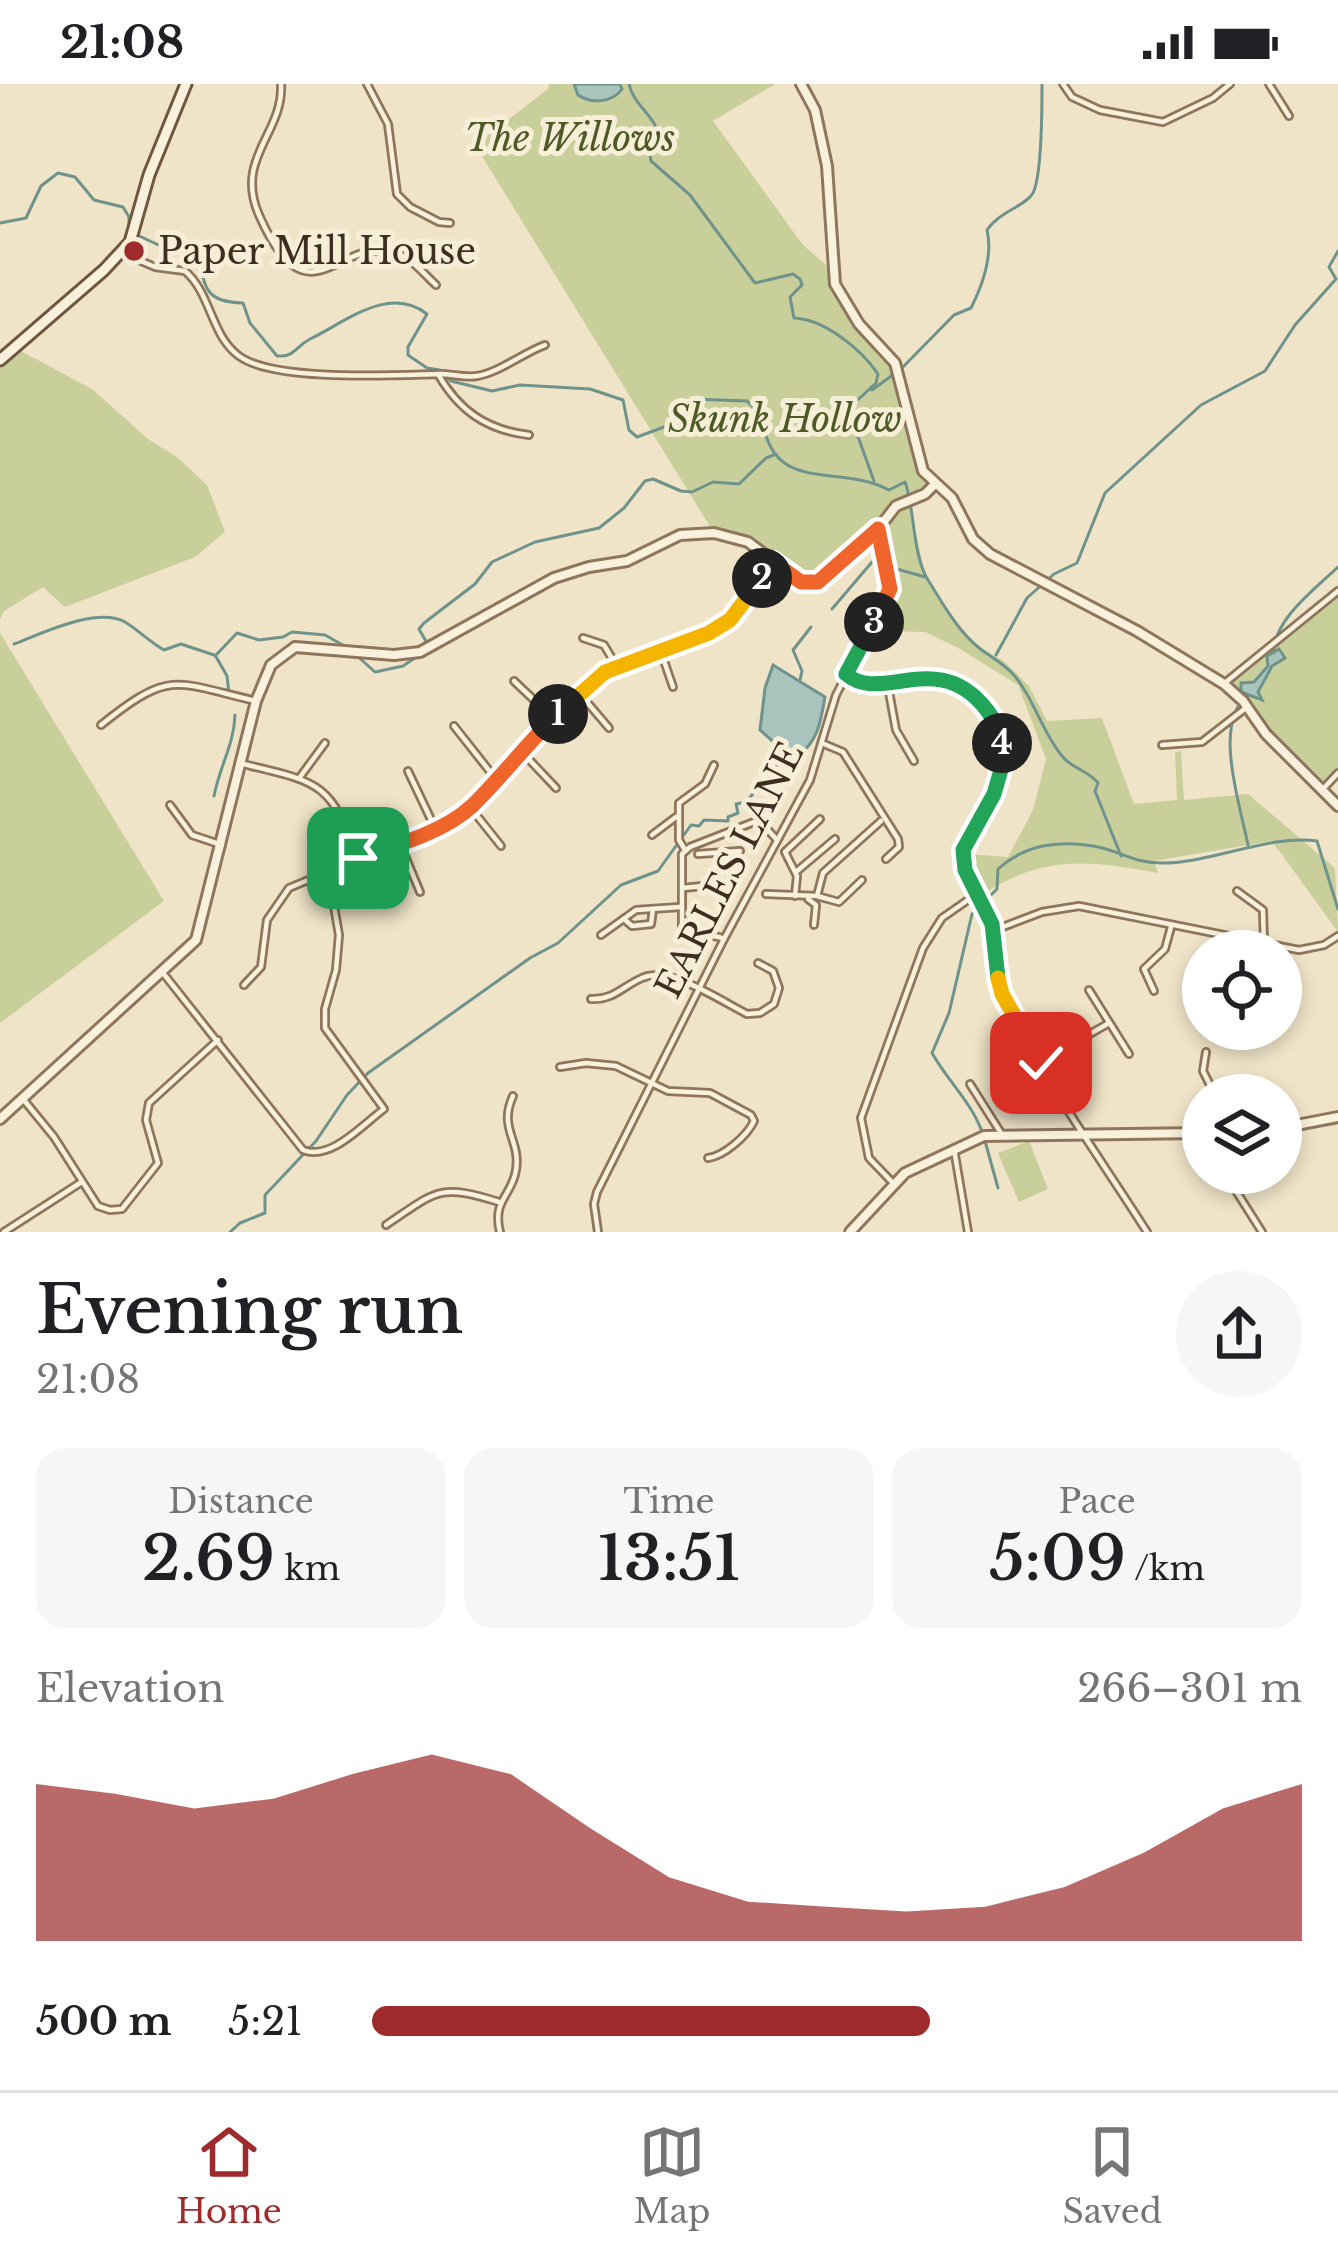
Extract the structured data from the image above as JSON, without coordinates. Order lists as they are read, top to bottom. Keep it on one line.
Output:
{"streets":{"street":["EARLES LANE"]},"parks":["The Willows","Skunk Hollow"],"places":["Paper Mill House"],"page":{"status":"21:08","pins":["2","3","1","4"],"heading":["Evening run","21:08"],"stats":[["Distance","2.69 km"],["Time","13:51"],["Pace","5:09 /km"]],"chart":["Elevation","266–301 m"],"list":[{"name":"500 m","note":"5:21"}],"tabs":["Home","Map","Saved"]}}
